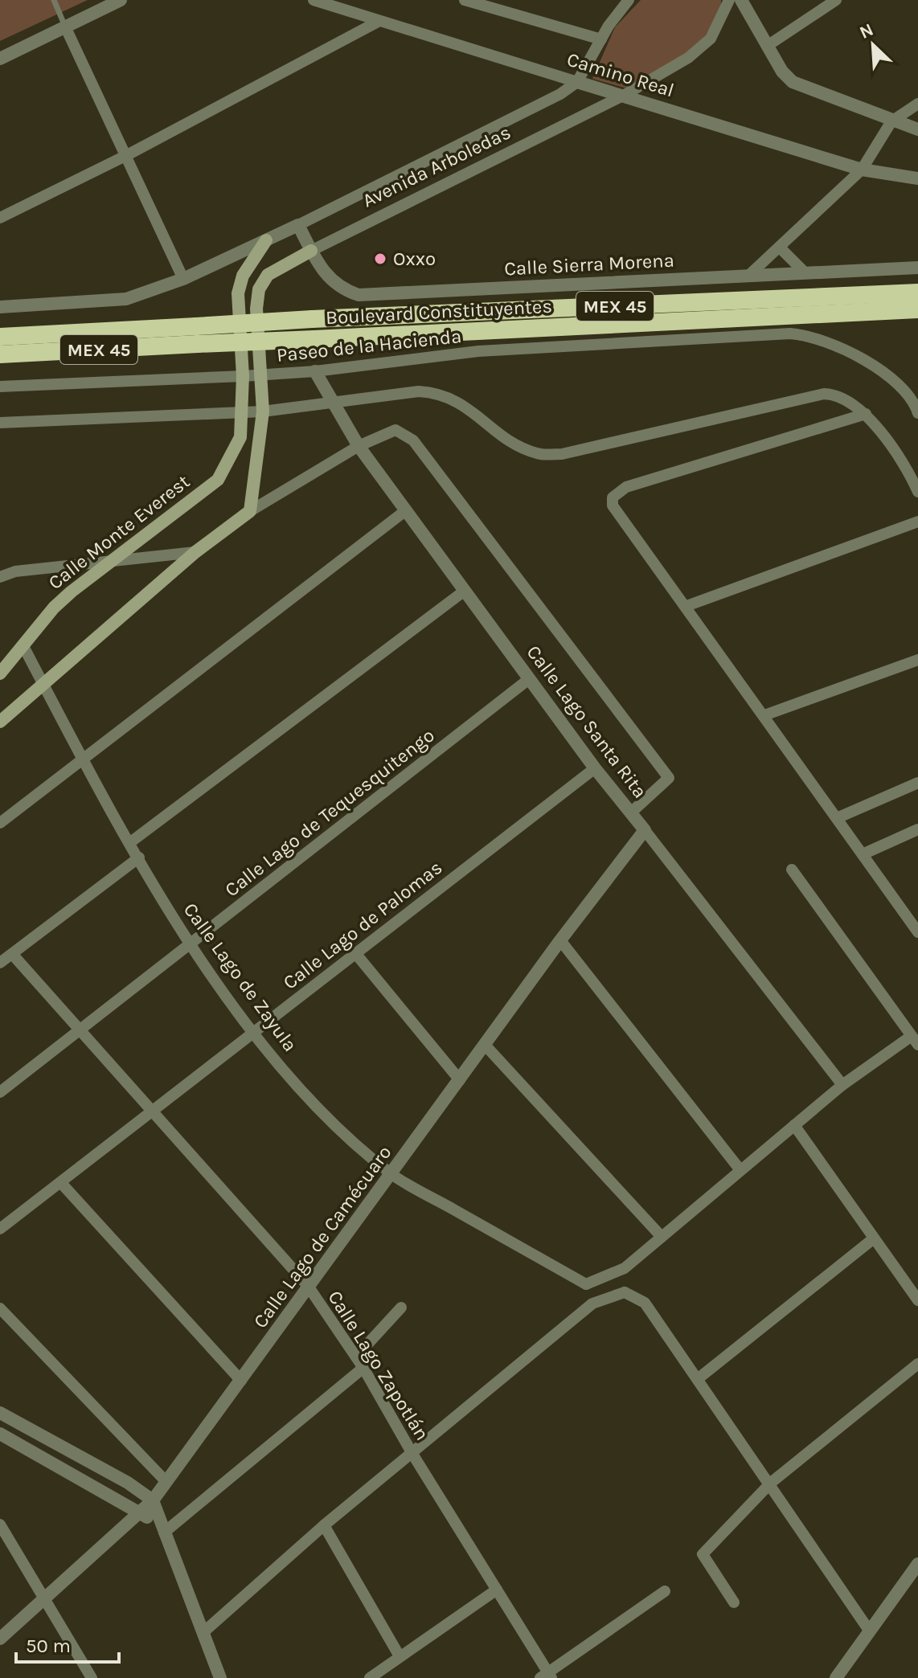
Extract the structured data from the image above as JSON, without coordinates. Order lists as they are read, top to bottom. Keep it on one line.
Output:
{"streets":{"highway":["MEX 45","Boulevard Constituyentes"],"main road":["Avenida Arboledas","Calle Monte Everest"],"street":["Camino Real","Calle Sierra Morena","Paseo de la Hacienda","Calle Lago Santa Rita","Calle Lago de Tequesquitengo","Calle Lago de Palomas","Calle Lago de Zayula","Calle Lago de Camécuaro","Calle Lago Zapotlán"]},"crossings":[["Camino Real","Avenida Arboledas"],["Avenida Arboledas","Calle Sierra Morena"],["Avenida Arboledas","Paseo de la Hacienda"],["Avenida Arboledas","Calle Monte Everest"],["Paseo de la Hacienda","Calle Monte Everest"],["Paseo de la Hacienda","Calle Lago Santa Rita"],["Calle Monte Everest","Calle Lago de Zayula"],["Calle Lago Santa Rita","Calle Lago de Tequesquitengo"],["Calle Lago Santa Rita","Calle Lago de Palomas"],["Calle Lago Santa Rita","Calle Lago de Camécuaro"],["Calle Lago de Tequesquitengo","Calle Lago de Zayula"],["Calle Lago de Tequesquitengo","Calle Lago Zapotlán"],["Calle Lago de Palomas","Calle Lago de Zayula"],["Calle Lago de Palomas","Calle Lago Zapotlán"],["Calle Lago de Zayula","Calle Lago de Camécuaro"],["Calle Lago de Camécuaro","Calle Lago Zapotlán"]],"places":["Oxxo"],"scale_bar":"50 m","north":"top left"}
